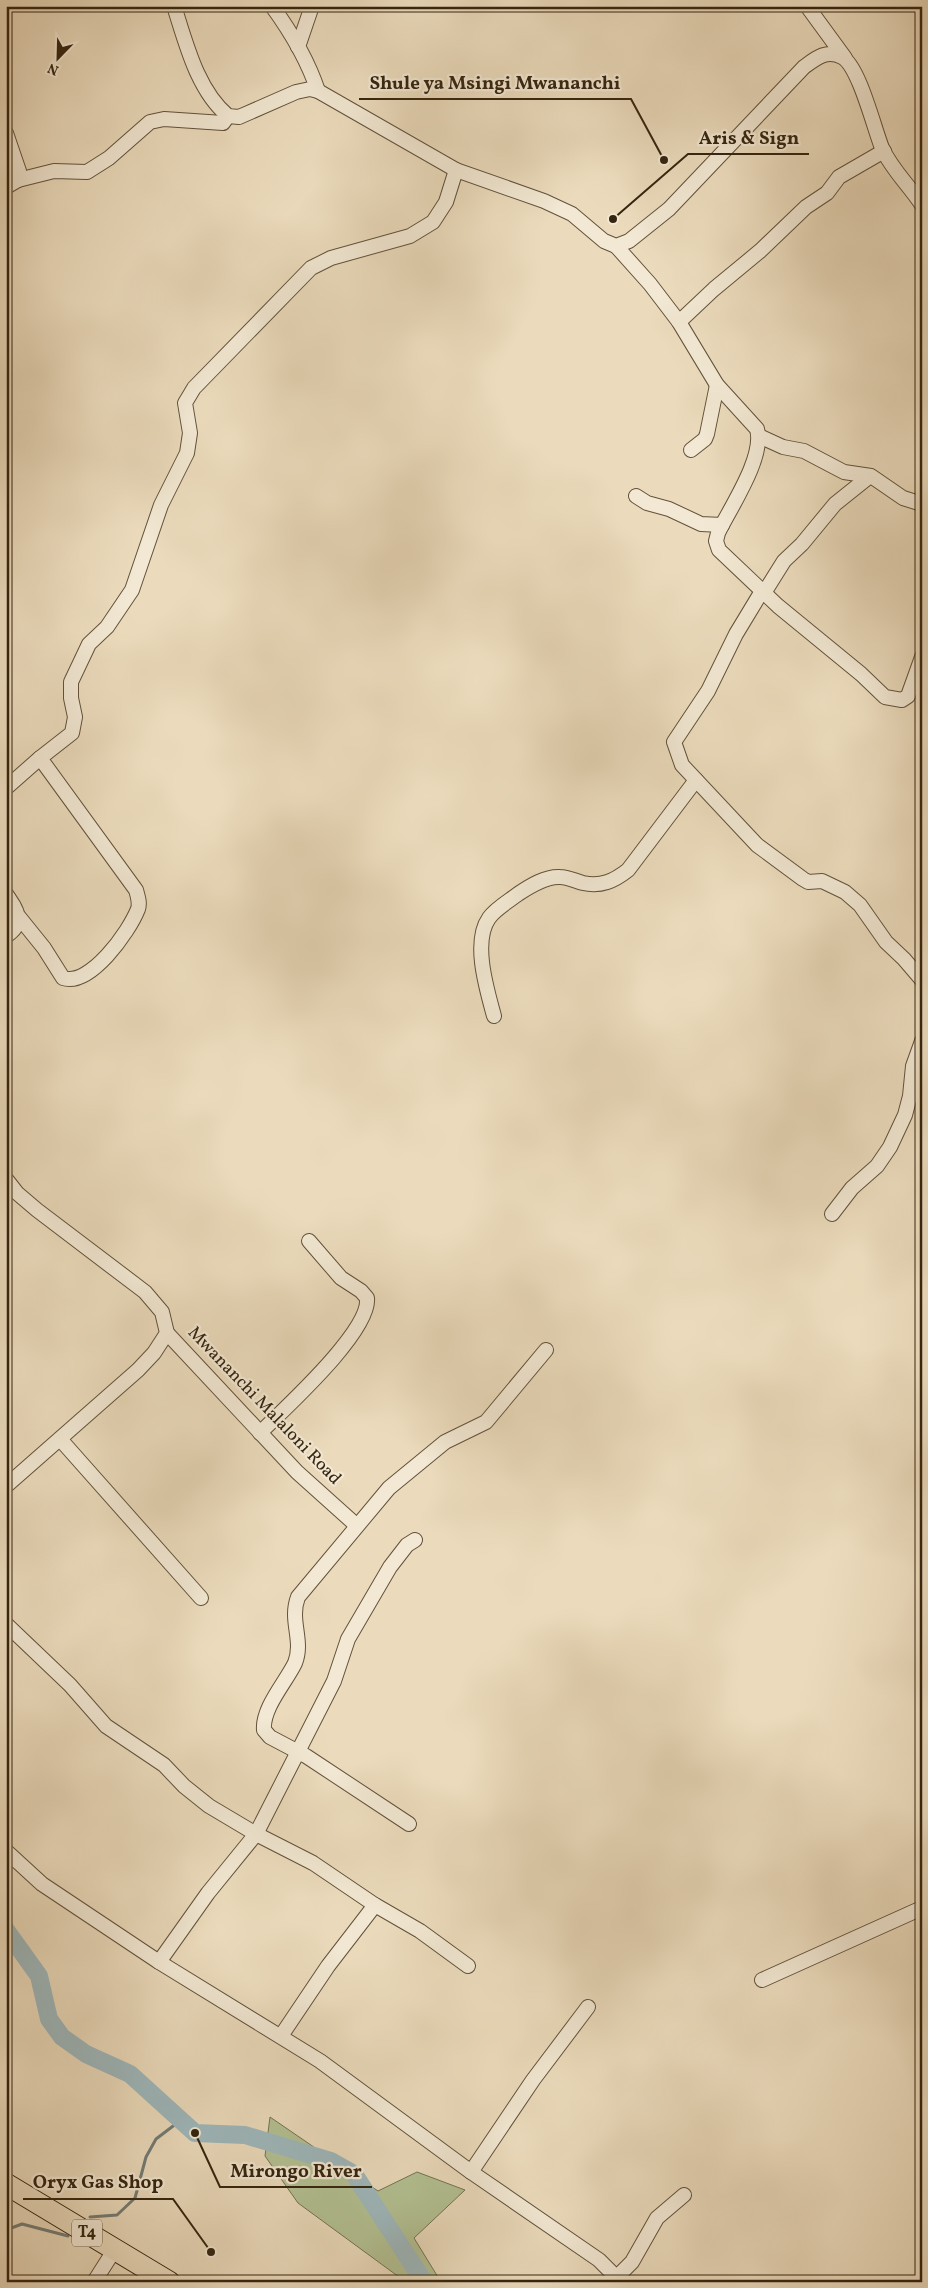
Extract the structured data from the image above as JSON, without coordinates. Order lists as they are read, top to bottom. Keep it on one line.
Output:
{"streets":{"highway":["T4"],"street":["Mwananchi Malaloni Road"]},"places":["Shule ya Msingi Mwananchi","Aris & Sign","Mirongo River","Oryx Gas Shop"],"north":"bottom left"}
